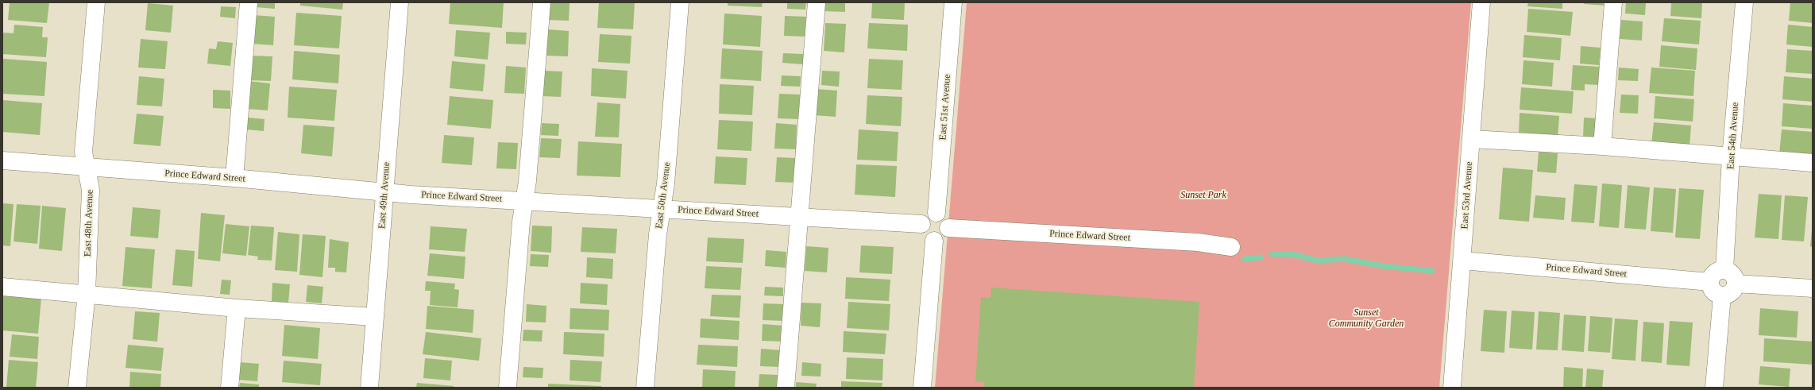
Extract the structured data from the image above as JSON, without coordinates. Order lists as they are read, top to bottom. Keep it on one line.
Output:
{"streets":{"street":["East 51st Avenue","East 54th Avenue","Prince Edward Street","East 49th Avenue","East 50th Avenue","East 53rd Avenue","East 48th Avenue"]},"crossings":[["East 51st Avenue","Prince Edward Street"],["East 54th Avenue","Prince Edward Street"],["Prince Edward Street","East 49th Avenue"],["Prince Edward Street","East 50th Avenue"],["Prince Edward Street","East 53rd Avenue"],["Prince Edward Street","East 48th Avenue"]],"parks":["Sunset Park","Sunset Community Garden"]}
